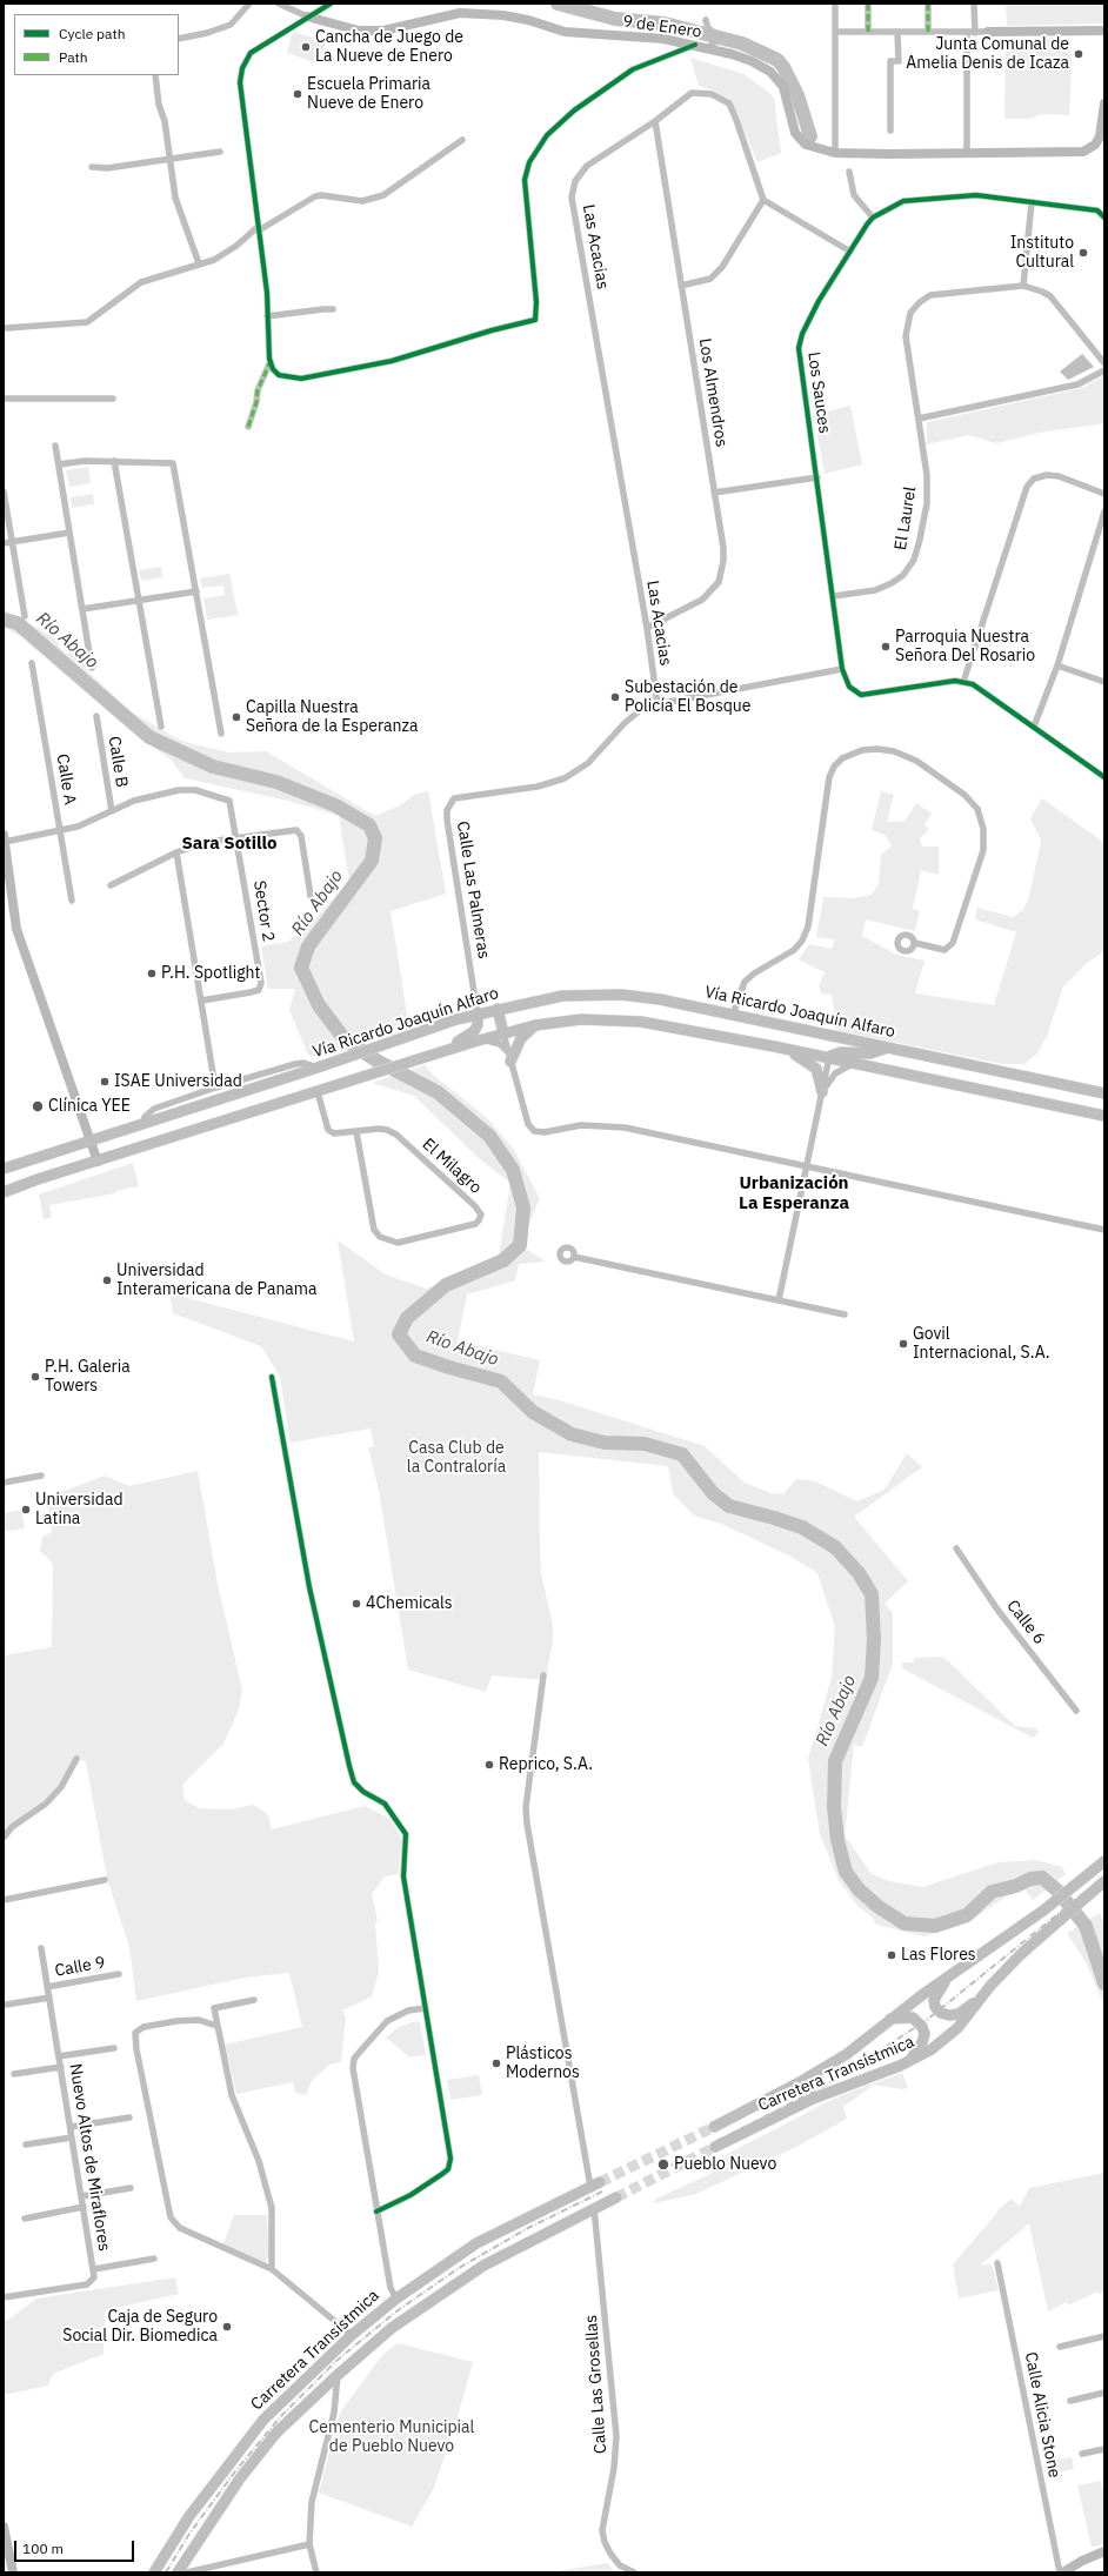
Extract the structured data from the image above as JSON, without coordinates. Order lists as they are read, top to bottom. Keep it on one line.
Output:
{"streets":{"main road":["Vía Ricardo Joaquín Alfaro","Carretera Transístmica"],"street":["9 de Enero","Las Acacias","Los Almendros","Los Sauces","El Laurel","Calle B","Calle A","Calle Las Palmeras","Sector 2","El Milagro","Calle 6","Calle 9","Nuevo Altos de Miraflores","Calle Las Grosellas","Calle Alicia Stone"]},"crossings":[["Las Acacias","Los Almendros"],["Las Acacias","Calle Las Palmeras"],["Los Sauces","El Laurel"],["Los Sauces","Calle Las Palmeras"],["Calle B","Sector 2"],["Calle Las Palmeras","Vía Ricardo Joaquín Alfaro"],["Calle 9","Nuevo Altos de Miraflores"],["Carretera Transístmica","Calle Las Grosellas"]],"districts":["Sara Sotillo","Urbanización La Esperanza"],"water":["Río Abajo"],"parks":["Casa Club de la Contraloría","Cementerio Municipial de Pueblo Nuevo"],"places":["Cancha de Juego de La Nueve de Enero","Junta Comunal de Amelia Denis de Icaza","Escuela Primaria Nueve de Enero","Instituto Cultural","Parroquia Nuestra Señora Del Rosario","Subestación de Policía El Bosque","Capilla Nuestra Señora de la Esperanza","P.H. Spotlight","ISAE Universidad","Clínica YEE","Universidad Interamericana de Panama","Govil Internacional, S.A.","P.H. Galeria Towers","Universidad Latina","4Chemicals","Reprico, S.A.","Las Flores","Plásticos Modernos","Pueblo Nuevo","Caja de Seguro Social Dir. Biomedica"],"legend":["Cycle path","Path"],"scale_bar":"100 m"}
